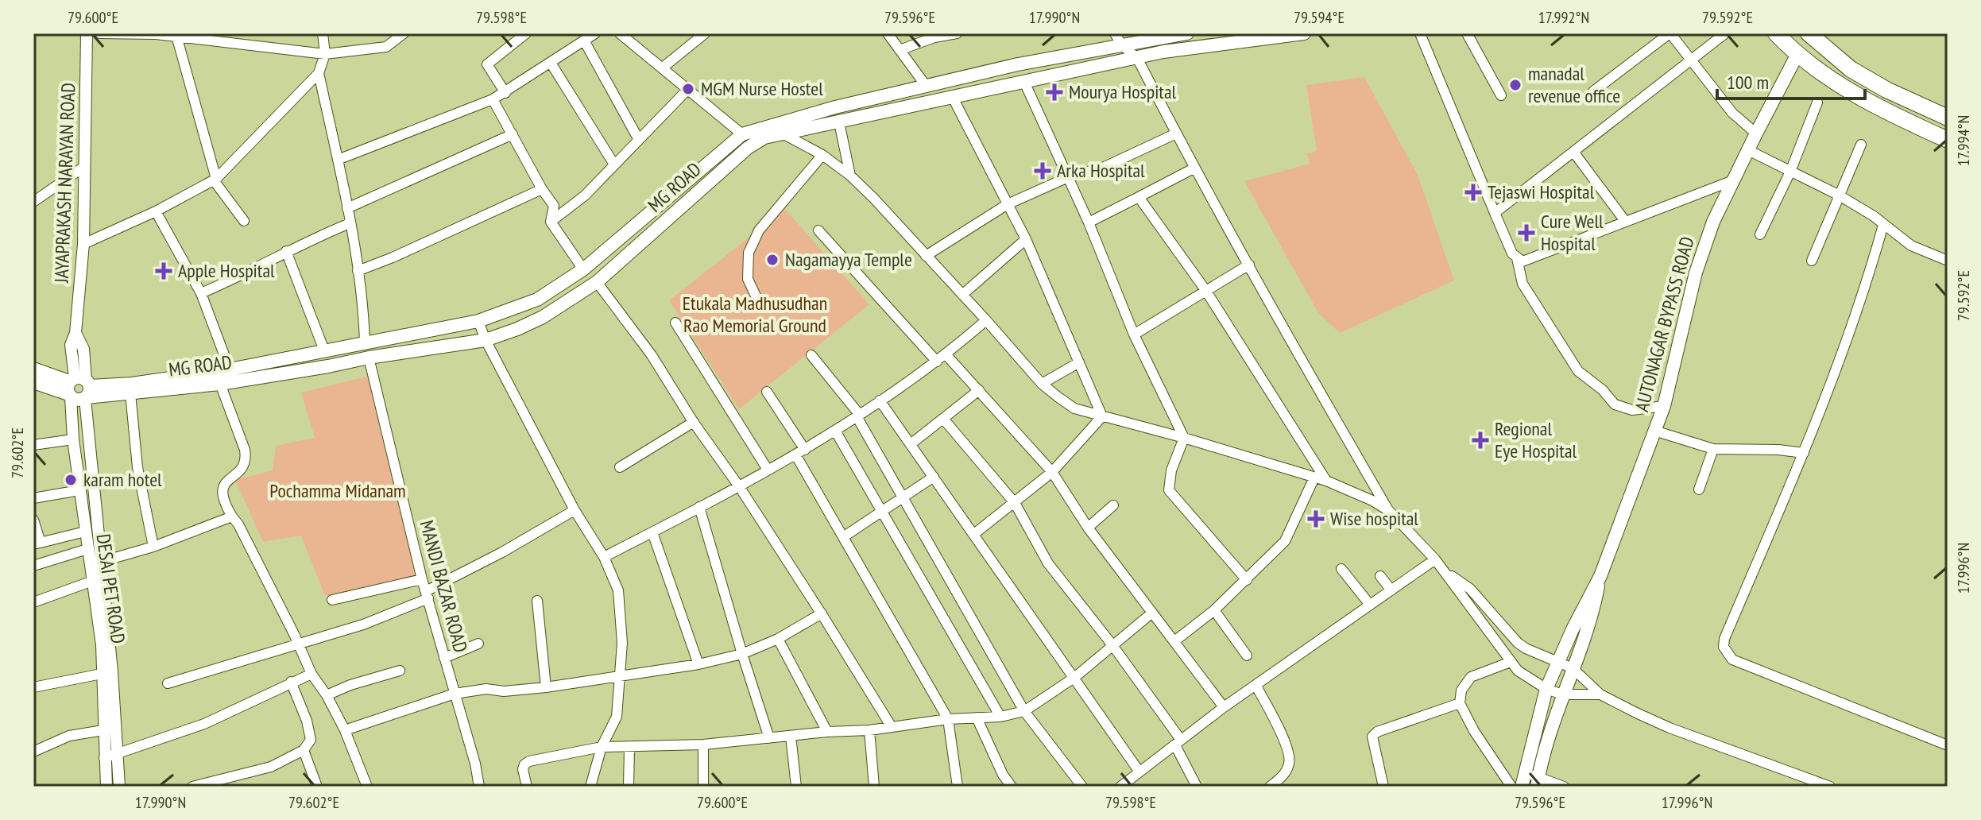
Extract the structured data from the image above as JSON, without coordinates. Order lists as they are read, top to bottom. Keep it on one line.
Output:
{"streets":{"main road":["MG ROAD","AUTONAGAR BYPASS ROAD"],"street":["JAYAPRAKASH NARAYAN ROAD","MANDI BAZAR ROAD","DESAI PET ROAD"]},"crossings":[["JAYAPRAKASH NARAYAN ROAD","MG ROAD"],["JAYAPRAKASH NARAYAN ROAD","DESAI PET ROAD"],["MG ROAD","MANDI BAZAR ROAD"],["MG ROAD","DESAI PET ROAD"]],"parks":["Etukala Madhusudhan Rao Memorial Ground","Pochamma Midanam"],"places":{"other":["manadal revenue office","MGM Nurse Hostel","Nagamayya Temple","karam hotel"],"health":["Mourya Hospital","Arka Hospital","Tejaswi Hospital","Cure Well Hospital","Apple Hospital","Regional Eye Hospital","Wise hospital"]},"scale_bar":"100 m","coordinates":["79.600°E","79.598°E","79.596°E","17.990°N","79.594°E","17.992°N","79.592°E","17.994°N","79.602°E","17.996°N"]}
